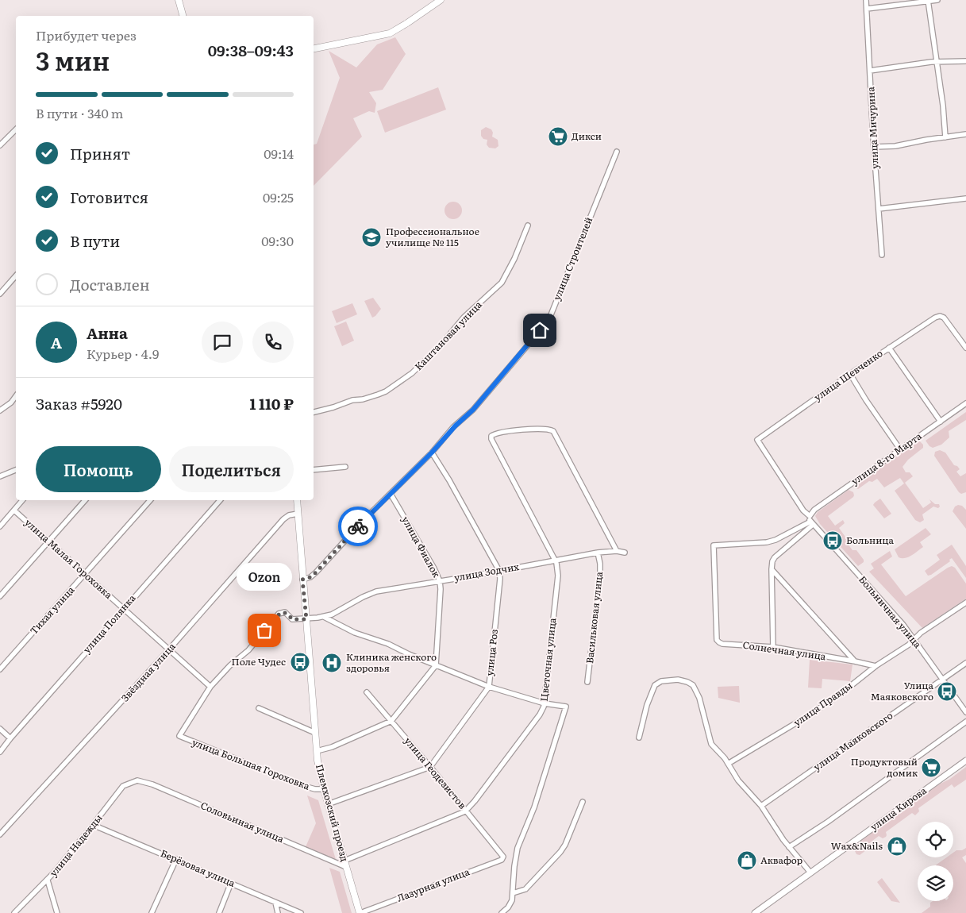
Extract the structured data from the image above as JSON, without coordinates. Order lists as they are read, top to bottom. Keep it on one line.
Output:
{"streets":{"main road":["Племхозский проезд"],"street":["улица Мичурина","улица Строителей","Каштановая улица","улица Шевченко","улица 8-го Марта","улица Фиалок","улица Малая Гороховка","улица Зодчих","Тихая улица","Больничная улица","Васильковая улица","улица Полянка","Солнечная улица","улица Роз","Цветочная улица","Звёздная улица","улица Правды","улица Маяковского","улица Большая Гороховка","улица Геодезистов","улица Кирова","Соловьиная улица","улица Надежды","Берёзовая улица","Лазурная улица"]},"crossings":[["улица Строителей","улица Фиалок"],["улица Строителей","Племхозский проезд"],["улица Шевченко","Больничная улица"],["улица 8-го Марта","Больничная улица"],["улица 8-го Марта","Солнечная улица"],["улица Фиалок","улица Зодчих"],["улица Малая Гороховка","Тихая улица"],["улица Малая Гороховка","улица Полянка"],["улица Малая Гороховка","Звёздная улица"],["улица Малая Гороховка","улица Большая Гороховка"],["улица Зодчих","Васильковая улица"],["улица Зодчих","улица Роз"],["улица Зодчих","Цветочная улица"],["улица Зодчих","Племхозский проезд"],["Больничная улица","Солнечная улица"],["Больничная улица","улица Правды"],["Больничная улица","улица Маяковского"],["Солнечная улица","улица Правды"],["улица Роз","улица Геодезистов"],["Цветочная улица","улица Геодезистов"],["Цветочная улица","Племхозский проезд"],["Цветочная улица","Соловьиная улица"],["Звёздная улица","Племхозский проезд"],["улица Большая Гороховка","Племхозский проезд"],["улица Геодезистов","Лазурная улица"],["Племхозский проезд","Соловьиная улица"],["Племхозский проезд","Лазурная улица"],["Соловьиная улица","улица Надежды"],["улица Надежды","Берёзовая улица"]],"places":{"supermarket":["Дикси","Продуктовый домик"],"school or university":["Профессиональное училище № 115"],"bus stop":["Больница","Поле Чудес","Улица Маяковского"],"other":["Ozon"],"hospital":["Клиника женского здоровья"],"shop":["Wax&Nails","Аквафор"]},"page":{"heading":["3 мин","Прибудет через","09:38–09:43"],"panel":["Анна","Курьер · 4.9","Заказ #5920","1 110 ₽"],"bar":"В пути · 340 m","list":[["Принят","09:14"],["Готовится","09:25"],["В пути","09:30"],"Доставлен"],"round":"А","buttons":["Помощь","Поделиться"],"bubble":"Ozon"}}
